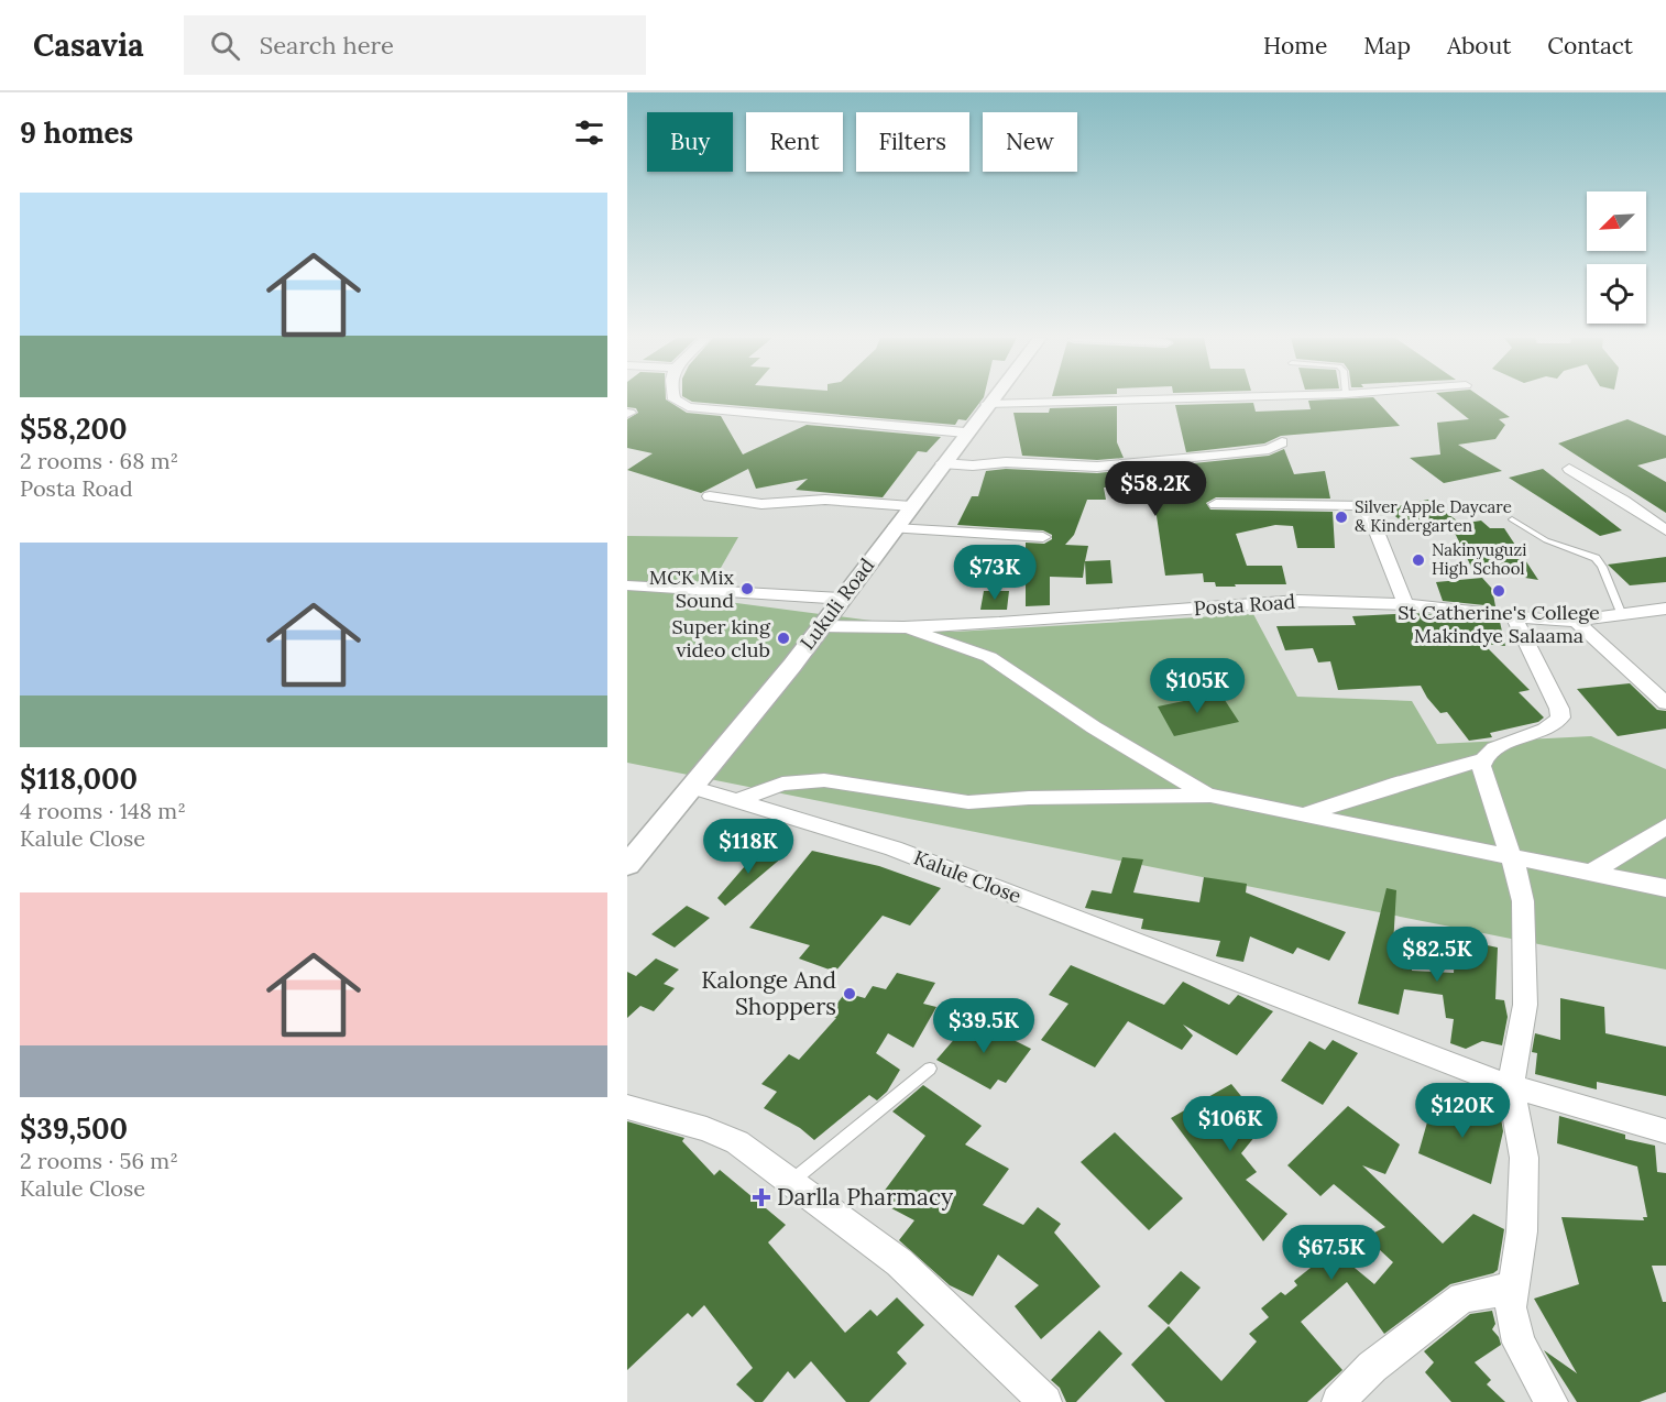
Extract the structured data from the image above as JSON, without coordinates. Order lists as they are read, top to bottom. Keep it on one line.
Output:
{"streets":{"street":["Lukuli Road","Posta Road","Kalule Close"]},"crossings":[["Lukuli Road","Posta Road"],["Lukuli Road","Kalule Close"]],"places":{"other":["Silver Apple Daycare & Kindergarten","Nakinyuguzi High School","MCK Mix Sound","St Catherine's College Makindye Salaama","Super king video club","Kalonge And Shoppers"],"health":["Darlla Pharmacy"]},"north":"bottom left","page":{"header":"Casavia","search":"Search here","nav":["Home","Map","About","Contact"],"heading":"9 homes","chip":["Buy","Rent","Filters","New"],"list":[{"name":"$58,200","note":"2 rooms · 68 m² · Posta Road"},{"name":"$118,000","note":"4 rooms · 148 m² · Kalule Close"},{"name":"$39,500","note":"2 rooms · 56 m² · Kalule Close"}],"price":["$58.2K","$73K","$105K","$118K","$82.5K","$39.5K","$120K","$106K","$67.5K"]}}
